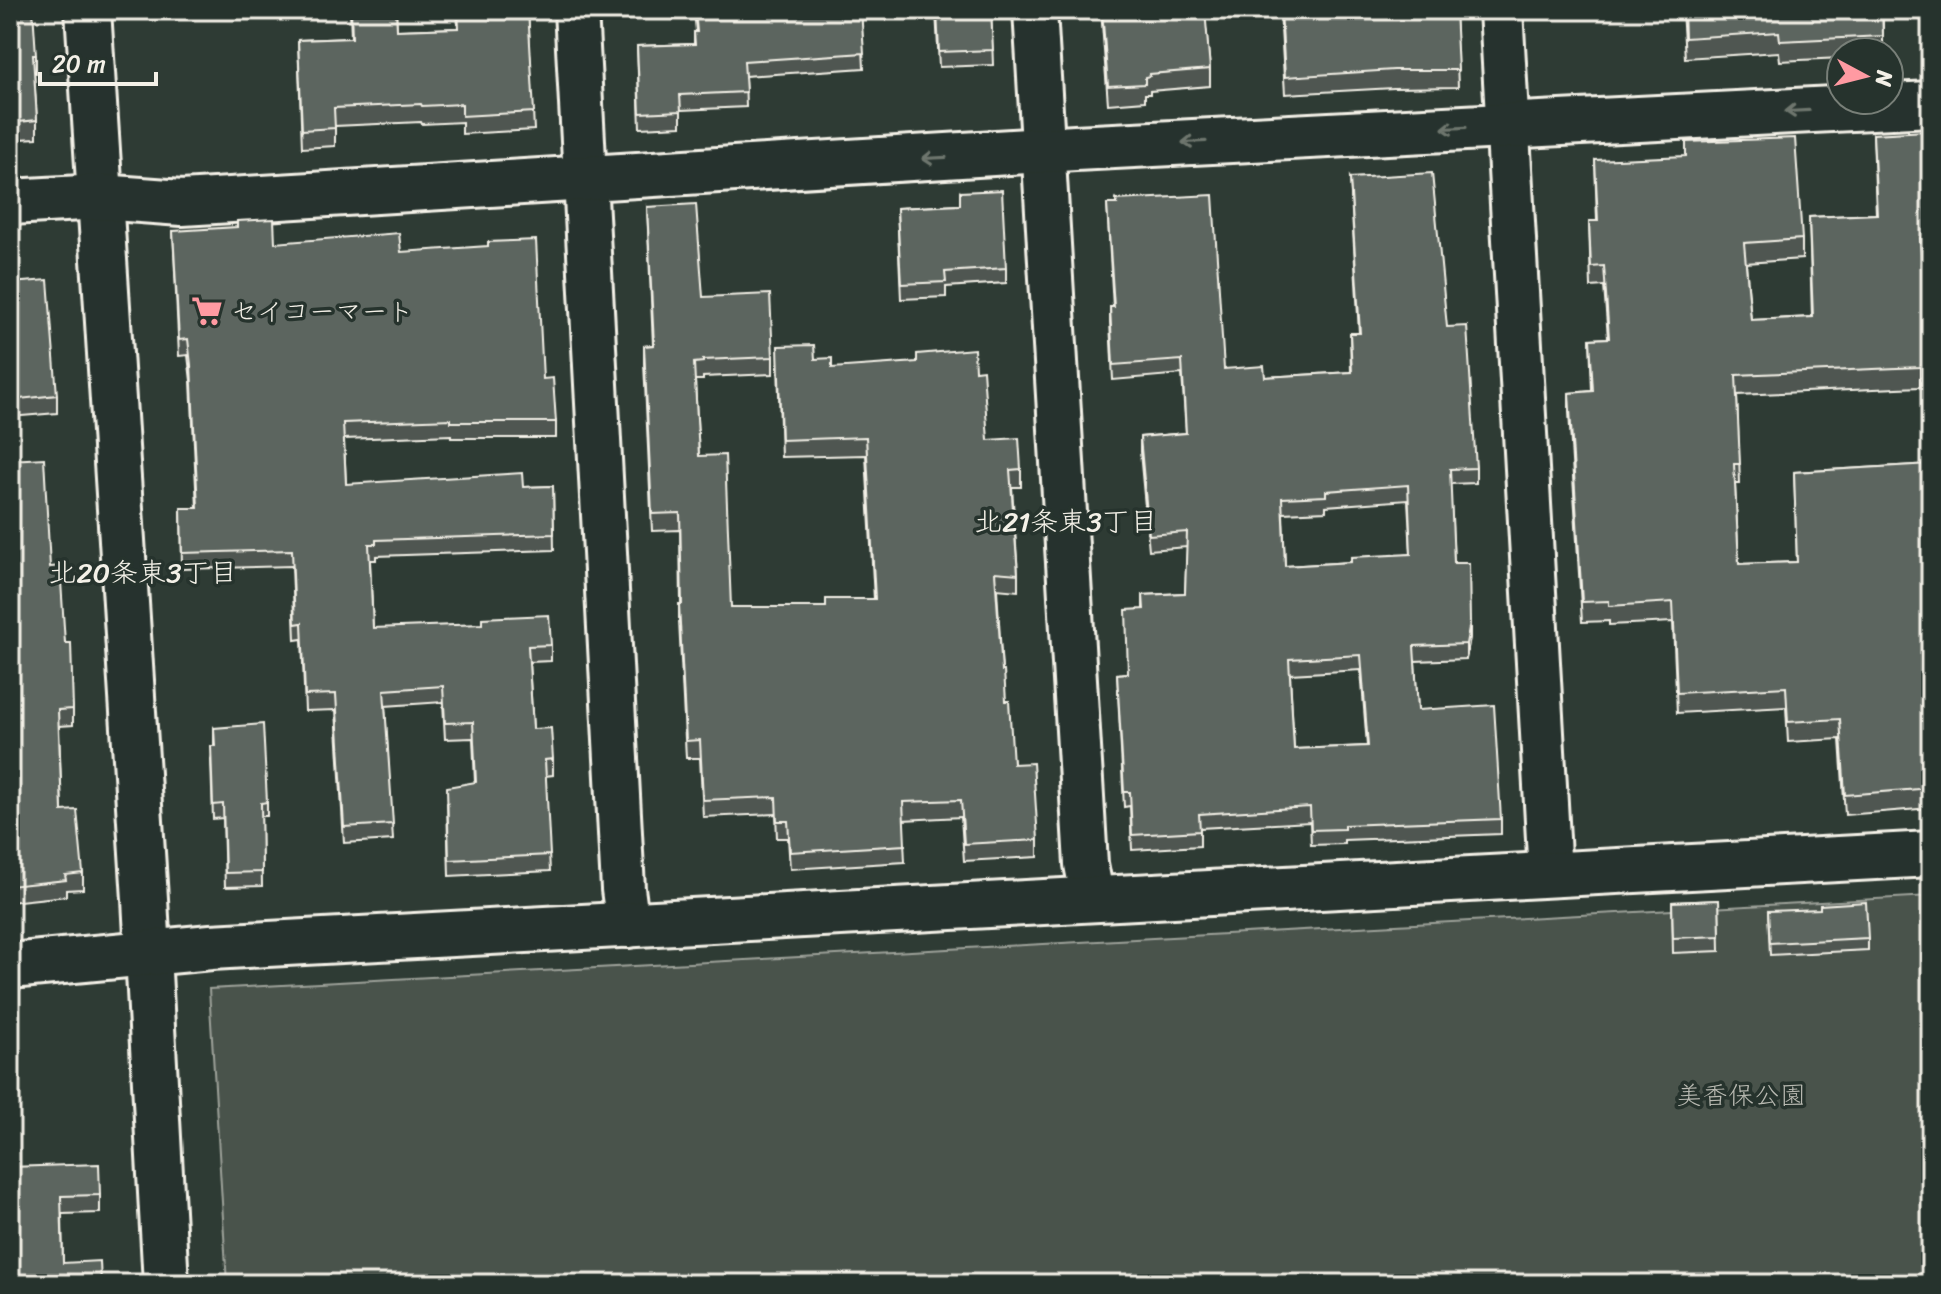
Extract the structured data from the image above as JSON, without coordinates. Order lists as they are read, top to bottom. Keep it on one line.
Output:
{"districts":["北21条東3丁目","北20条東3丁目"],"parks":["美香保公園"],"places":{"supermarket":["セイコーマート"]},"scale_bar":"20 m","north":"right"}
